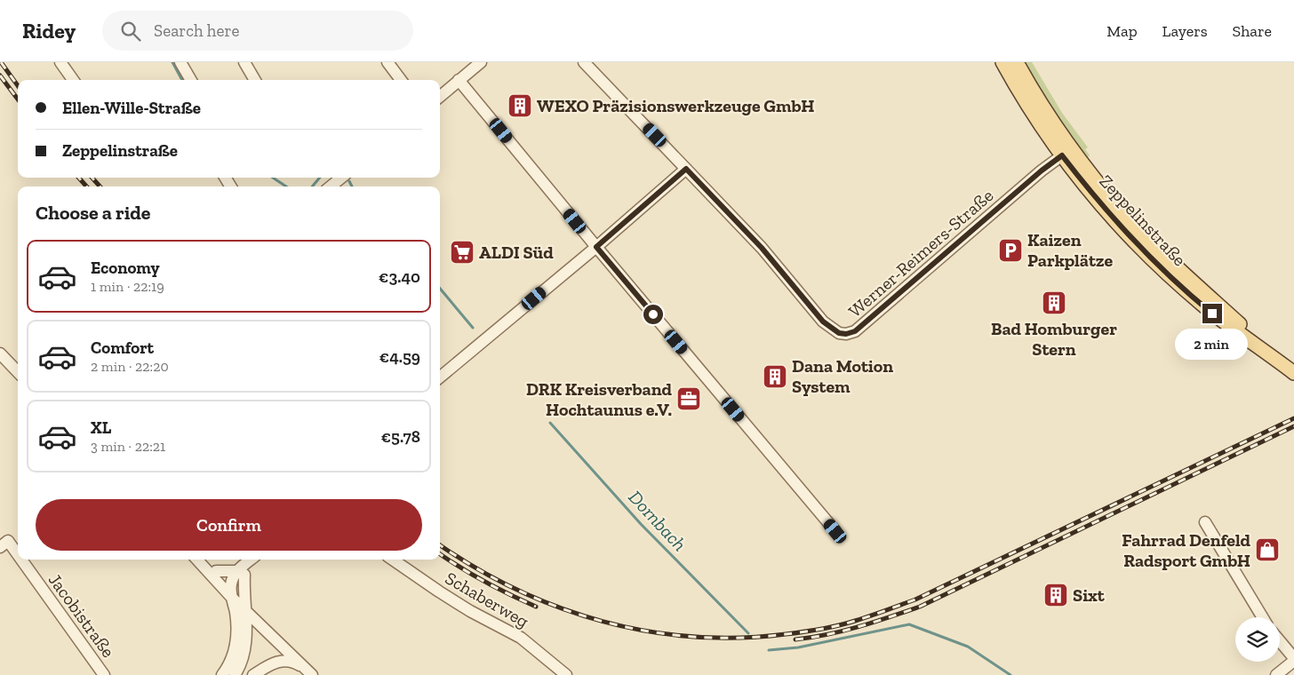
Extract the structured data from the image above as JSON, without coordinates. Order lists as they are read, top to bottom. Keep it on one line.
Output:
{"streets":{"main road":["Zeppelinstraße"],"street":["Werner-Reimers-Straße","Schaberweg","Jacobistraße"]},"crossings":[["Zeppelinstraße","Werner-Reimers-Straße"]],"water":["Dornbach"],"places":{"building":["WEXO Präzisionswerkzeuge GmbH","Bad Homburger Stern","Dana Motion System","Sixt"],"parking":["Kaizen Parkplätze"],"supermarket":["ALDI Süd"],"office":["DRK Kreisverband Hochtaunus e.V."],"shop":["Fahrrad Denfeld Radsport GmbH"]},"page":{"header":"Ridey","search":"Search here","nav":["Map","Layers","Share"],"banner":["Ellen-Wille-Straße","Zeppelinstraße"],"heading":"Choose a ride","list":[{"name":"Economy","note":"1 min · 22:19","value":"€3.40"},{"name":"Comfort","note":"2 min · 22:20","value":"€4.59"},{"name":"XL","note":"3 min · 22:21","value":"€5.78"}],"bubble":"2 min","buttons":"Confirm"}}
